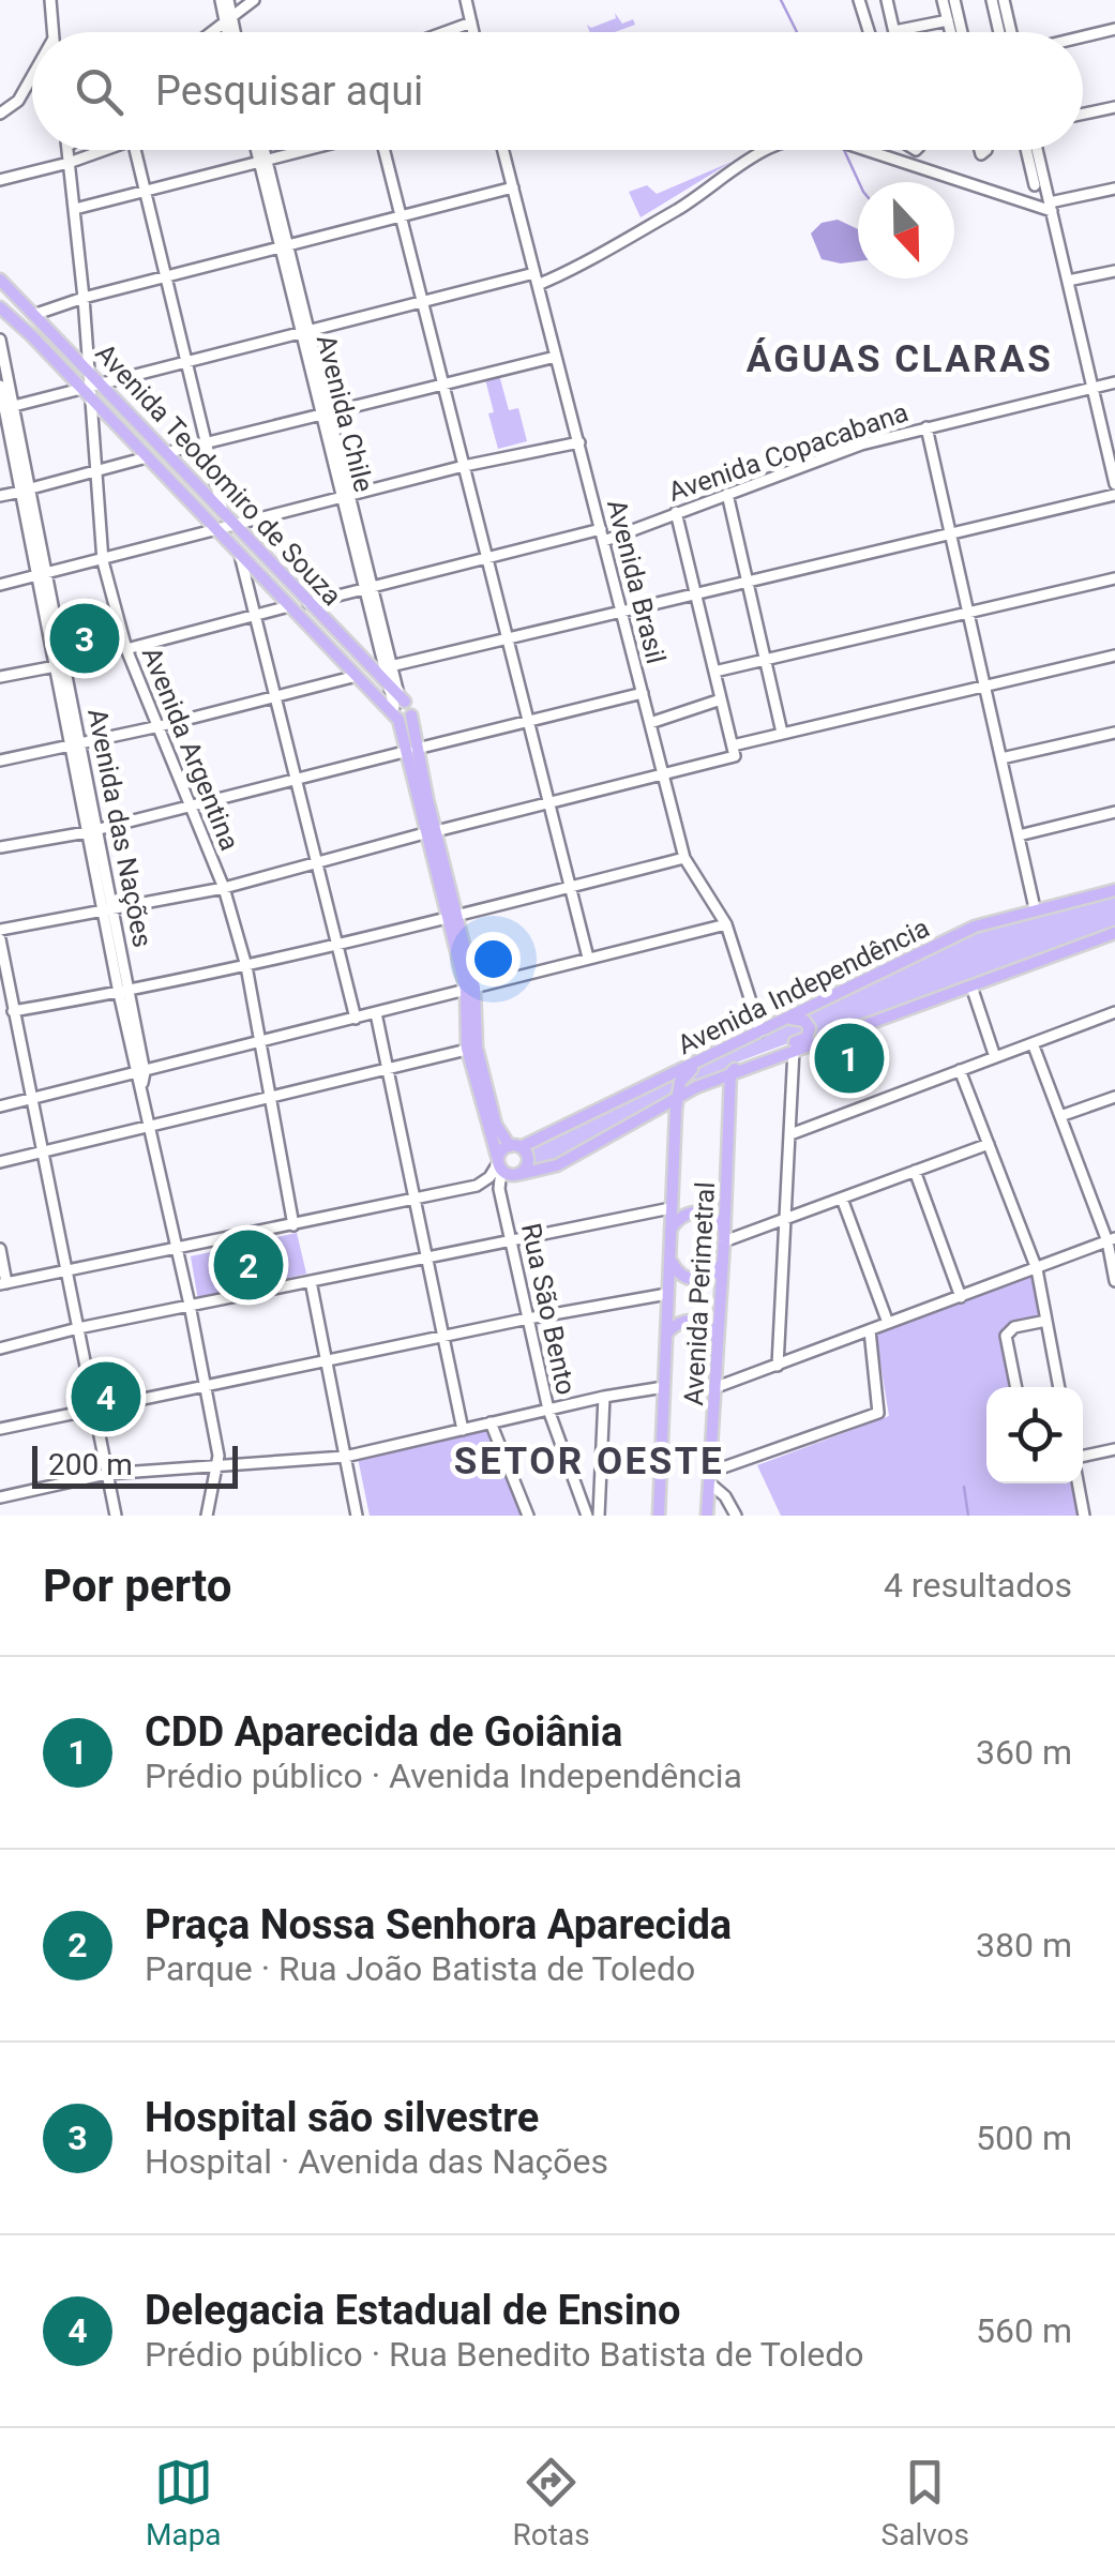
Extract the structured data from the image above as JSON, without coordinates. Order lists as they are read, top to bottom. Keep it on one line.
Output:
{"streets":{"main road":["Avenida Chile","Avenida Teodomiro de Souza","Avenida Independência","Avenida Perimetral","Rua São Bento"],"street":["Avenida Copacabana","Avenida Brasil","Avenida Argentina","Avenida das Nações"]},"crossings":[["Avenida Chile","Avenida Copacabana"],["Avenida Chile","Avenida Teodomiro de Souza"],["Avenida Chile","Rua São Bento"],["Avenida Copacabana","Avenida Teodomiro de Souza"],["Avenida Copacabana","Avenida Brasil"],["Avenida Teodomiro de Souza","Avenida Argentina"],["Avenida Brasil","Avenida Independência"],["Avenida Independência","Avenida Perimetral"],["Avenida Independência","Rua São Bento"]],"districts":["ÁGUAS CLARAS","SETOR OESTE"],"scale_bar":"200 m","north":"bottom","page":{"search":"Pesquisar aqui","pins":["3","1","2","4"],"scale":"200 m","heading":["Por perto","4 resultados"],"list":[{"mark":"1","name":"CDD Aparecida de Goiânia","note":"Prédio público · Avenida Independência","value":"360 m"},{"mark":"2","name":"Praça Nossa Senhora Aparecida","note":"Parque · Rua João Batista de Toledo","value":"380 m"},{"mark":"3","name":"Hospital são silvestre","note":"Hospital · Avenida das Nações","value":"500 m"},{"mark":"4","name":"Delegacia Estadual de Ensino","note":"Prédio público · Rua Benedito Batista de Toledo","value":"560 m"}],"nav":["Mapa","Rotas","Salvos"]}}
